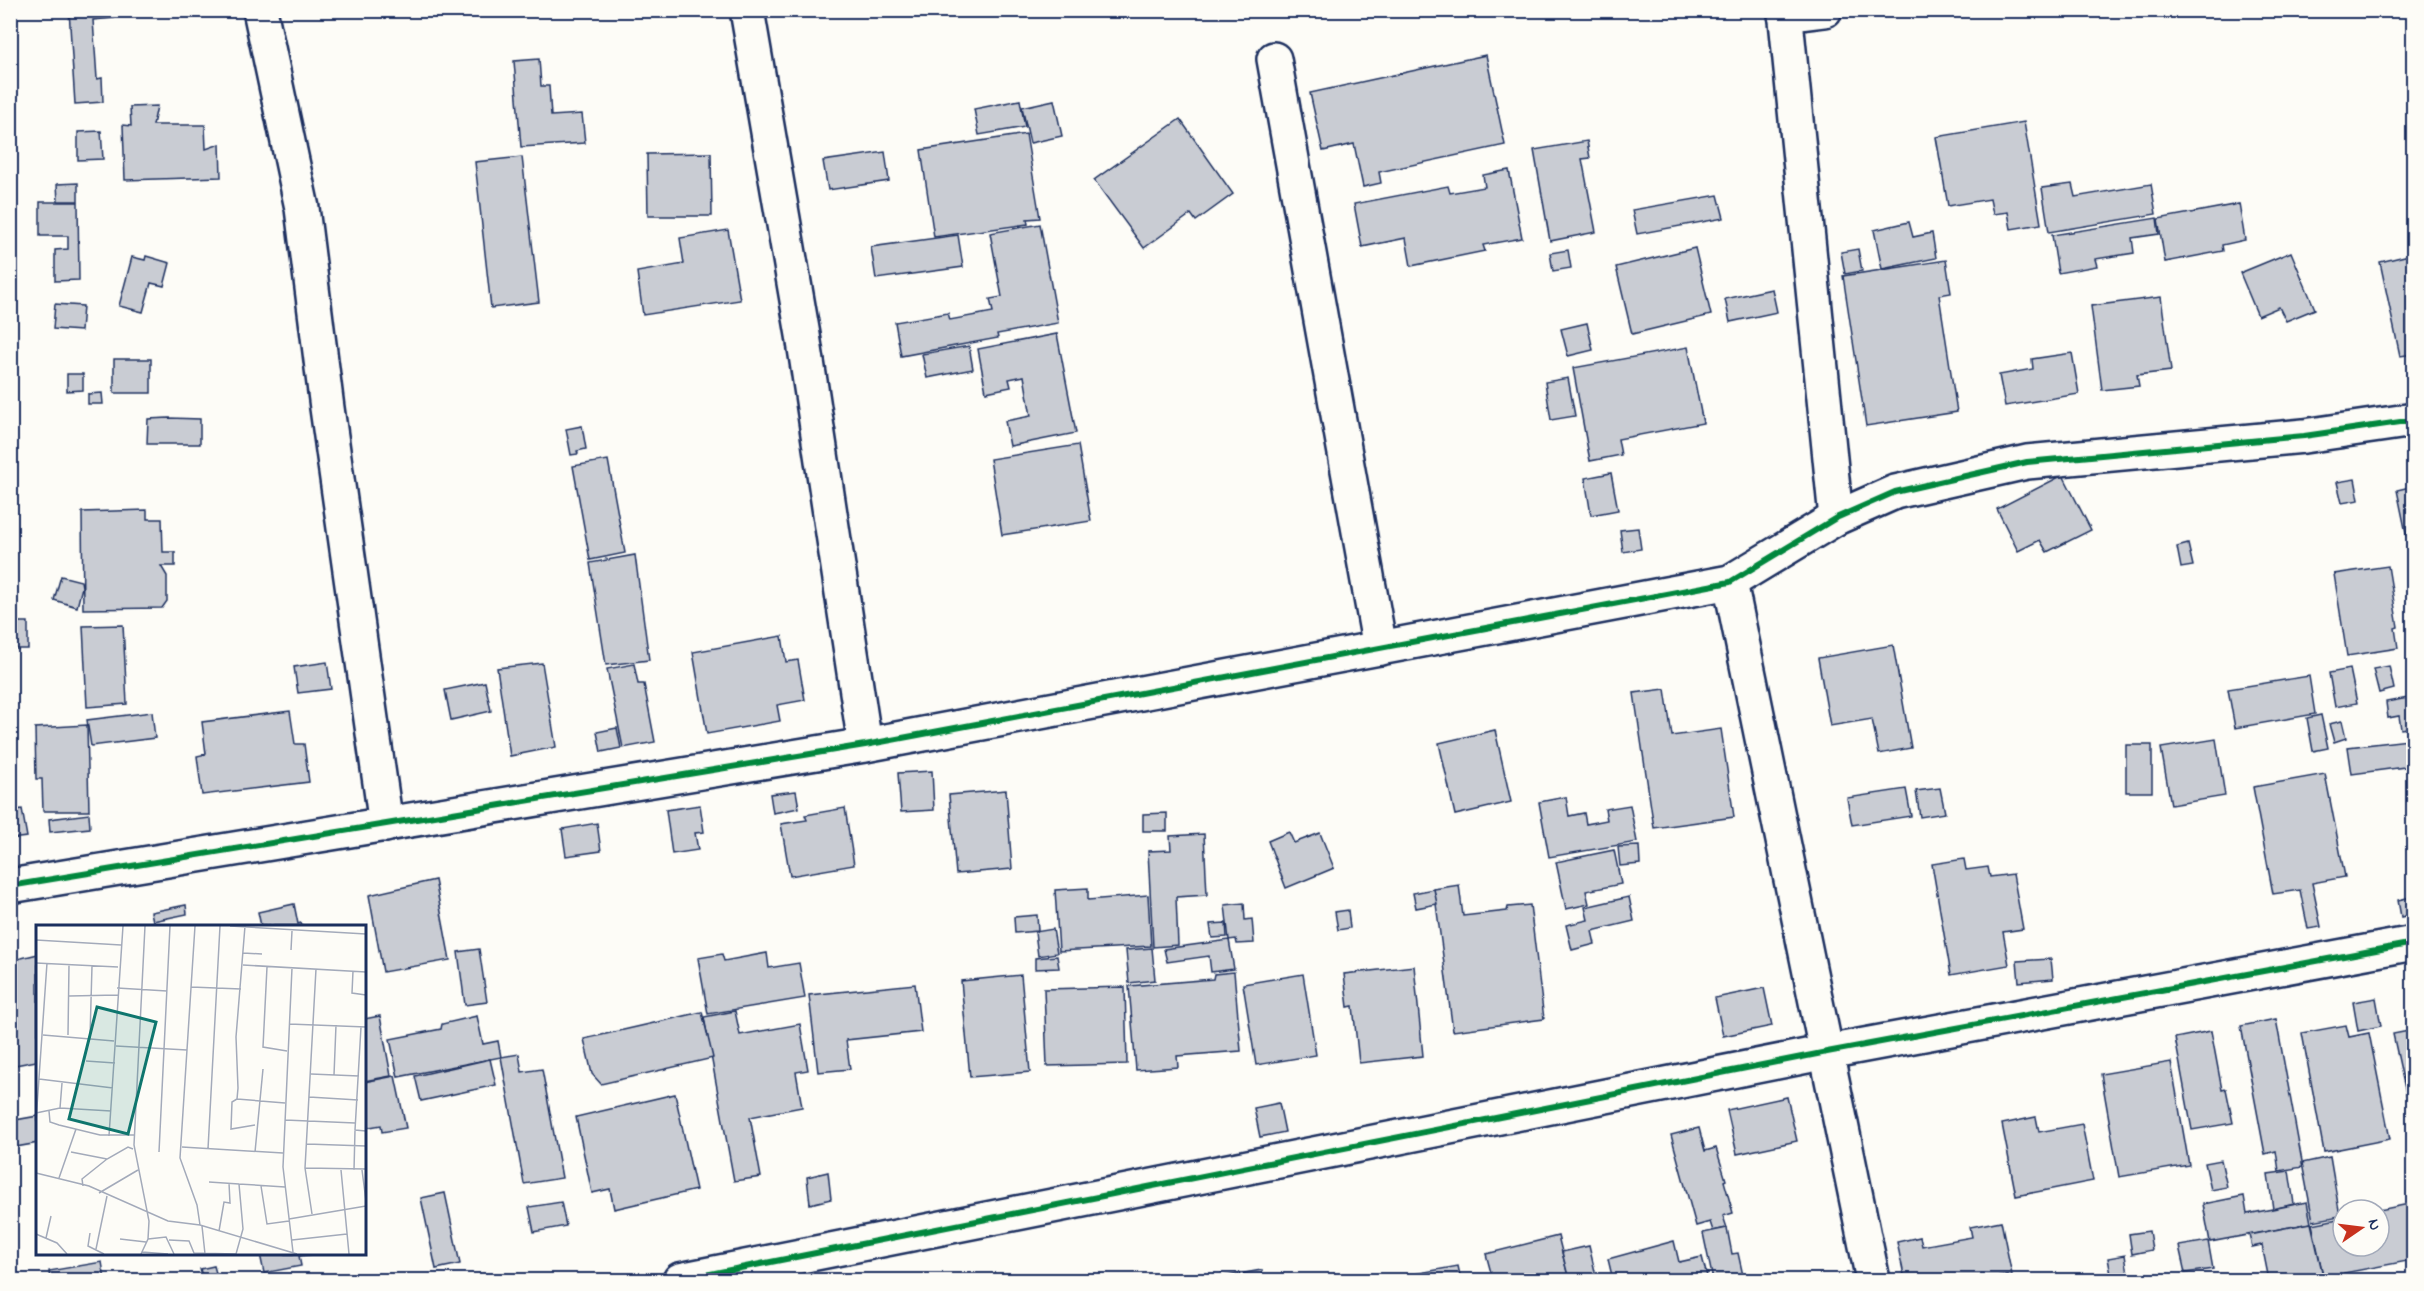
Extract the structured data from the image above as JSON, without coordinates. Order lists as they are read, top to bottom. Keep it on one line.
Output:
{"north":"right"}
